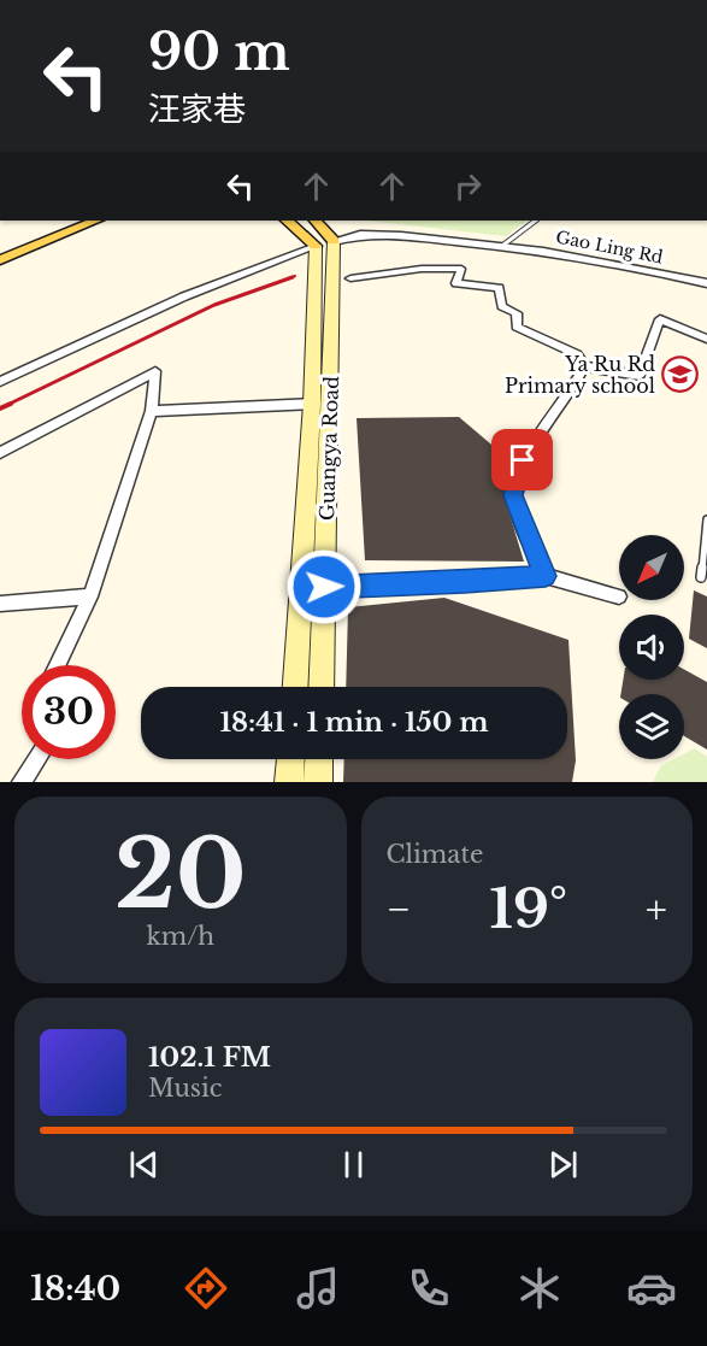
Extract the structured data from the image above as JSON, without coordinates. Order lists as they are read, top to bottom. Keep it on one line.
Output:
{"streets":{"main road":["Guangya Road"],"street":["Gao Ling Rd"]},"crossings":[["Gao Ling Rd","Guangya Road"]],"places":{"school or university":["Ya Ru Rd Primary school"]},"north":"bottom left","page":{"turn":["90 m","汪家巷"],"limit":"30","trip":"18:41 · 1 min · 150 m","tile":[["20","km/h"],"Climate"],"heat":["−","19°","+"],"song":["102.1 FM","Music"],"tabs":"18:40"}}
